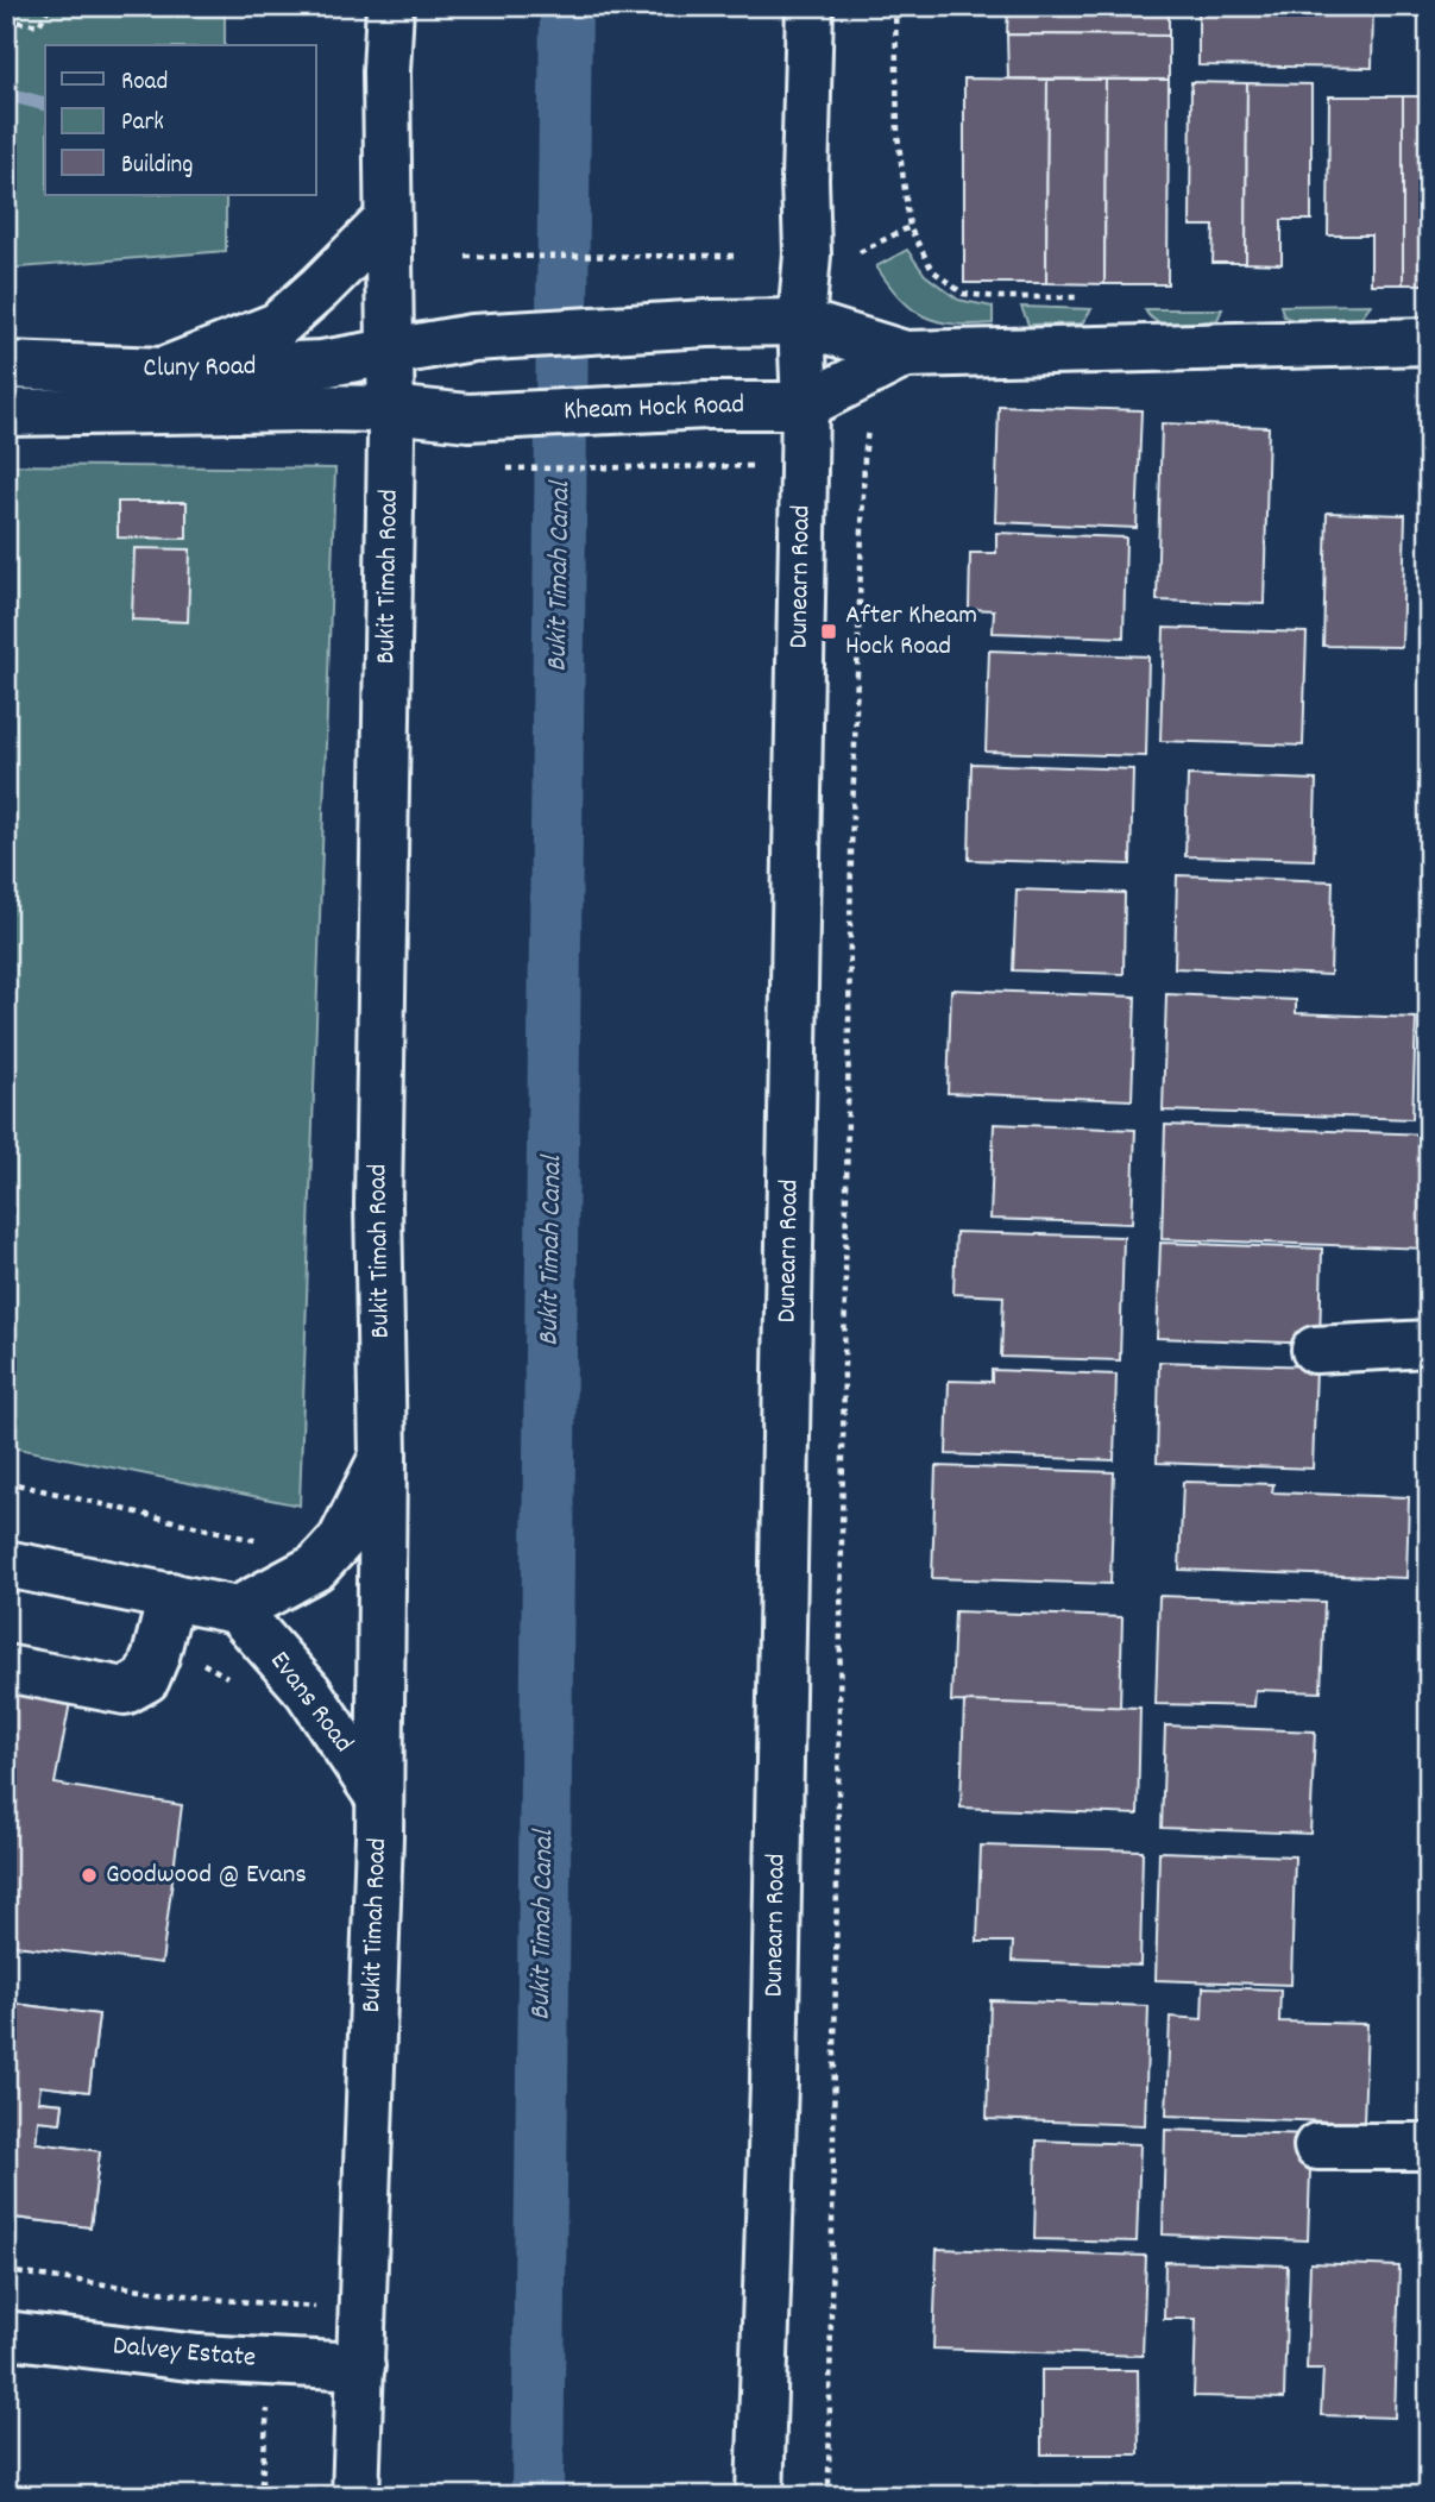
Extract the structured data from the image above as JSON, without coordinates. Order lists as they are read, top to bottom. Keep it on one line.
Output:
{"streets":{"main road":["Cluny Road","Kheam Hock Road","Bukit Timah Road","Dunearn Road","Evans Road","Dalvey Estate"]},"crossings":[["Cluny Road","Kheam Hock Road"],["Cluny Road","Bukit Timah Road"],["Kheam Hock Road","Bukit Timah Road"],["Kheam Hock Road","Dunearn Road"],["Bukit Timah Road","Evans Road"],["Bukit Timah Road","Dalvey Estate"]],"water":["Bukit Timah Canal"],"places":{"transit":["After Kheam Hock Road"],"other":["Goodwood @ Evans"]},"legend":["Road","Park","Building"]}
